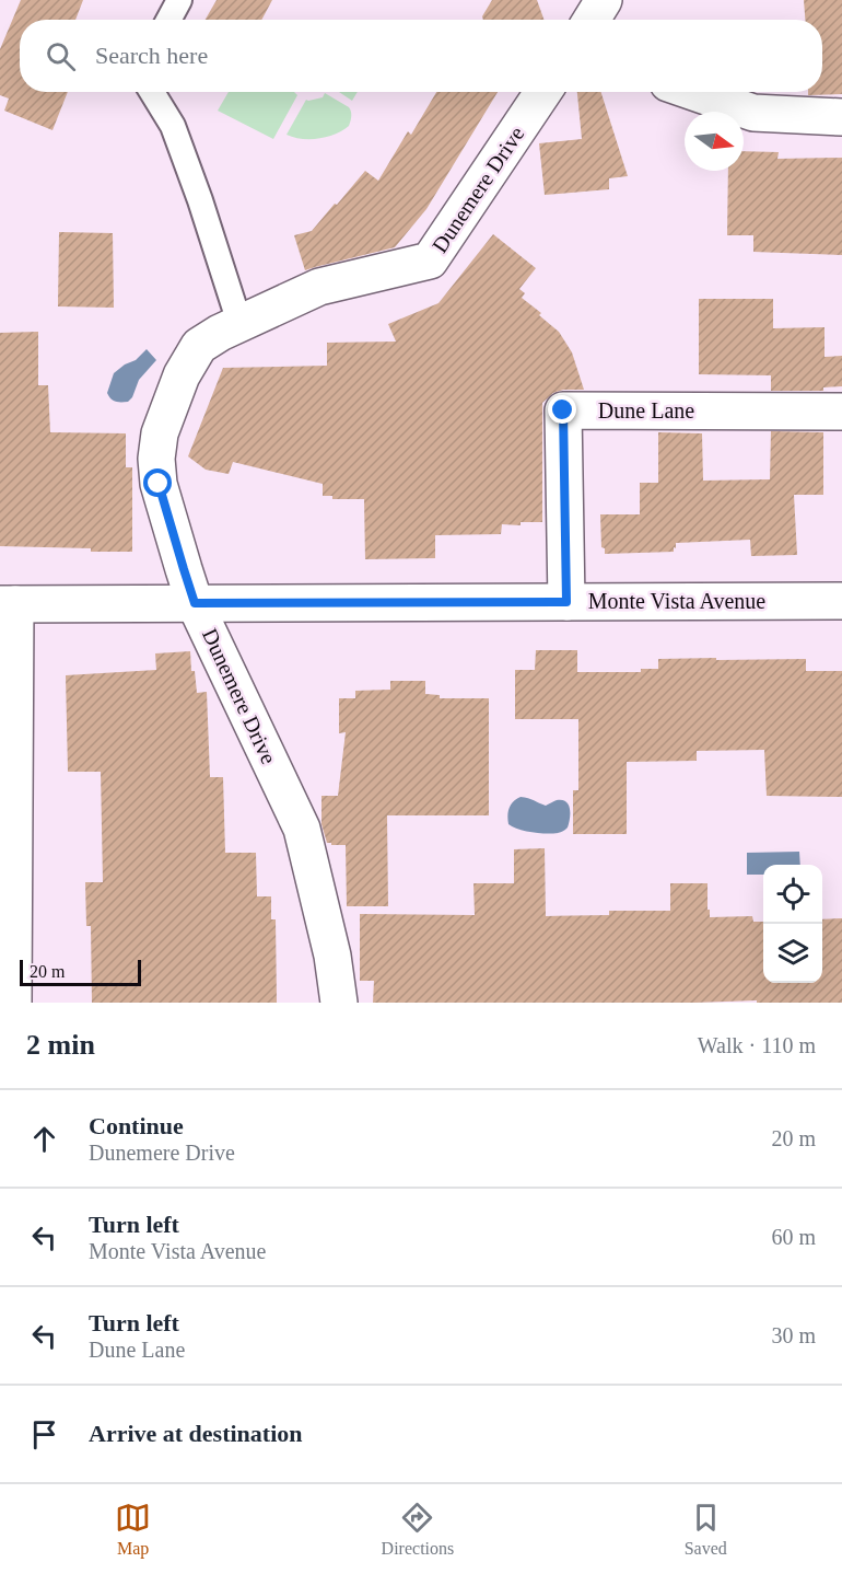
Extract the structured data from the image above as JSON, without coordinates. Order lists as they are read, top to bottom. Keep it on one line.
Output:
{"streets":{"street":["Dunemere Drive","Dune Lane","Monte Vista Avenue"]},"crossings":[["Dunemere Drive","Monte Vista Avenue"],["Dune Lane","Monte Vista Avenue"]],"scale_bar":"20 m","north":"right","page":{"search":"Search here","scale":"20 m","heading":["2 min","Walk · 110 m"],"list":[["Continue","Dunemere Drive","20 m"],["Turn left","Monte Vista Avenue","60 m"],["Turn left","Dune Lane","30 m"],"Arrive at destination"],"nav":["Map","Directions","Saved"]}}
